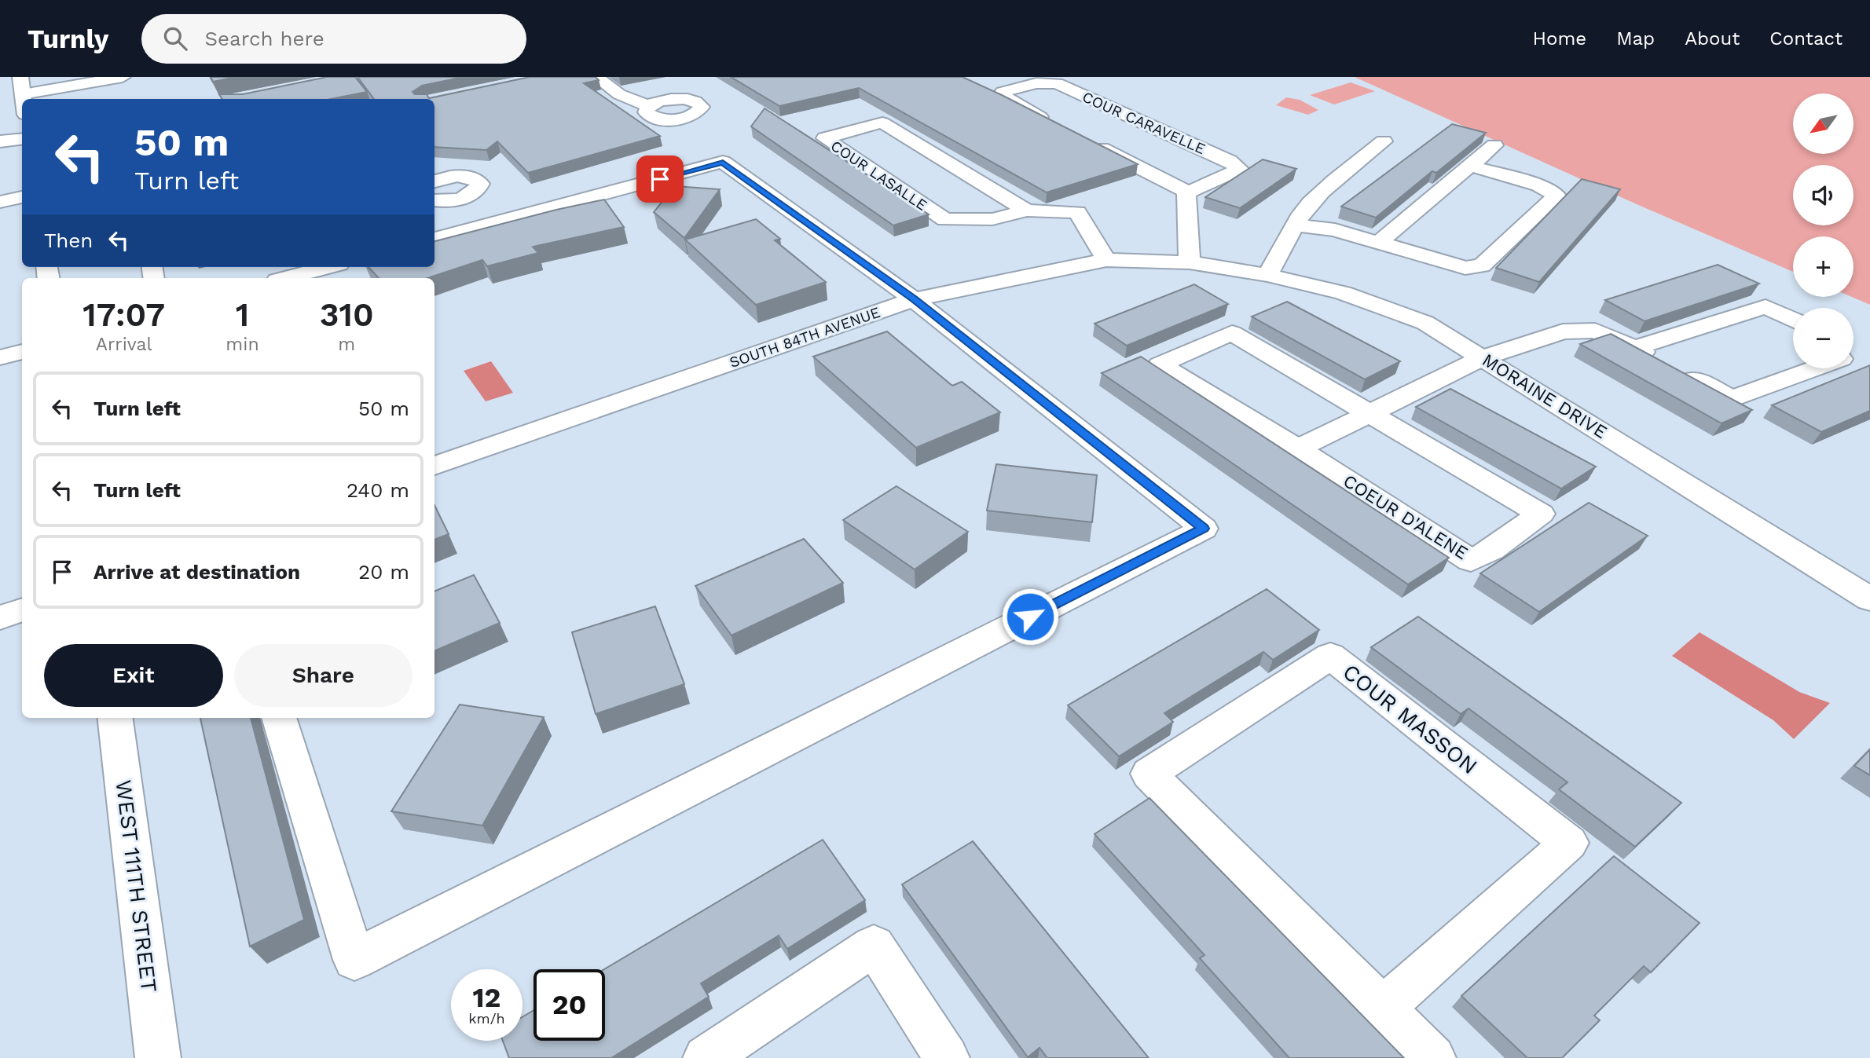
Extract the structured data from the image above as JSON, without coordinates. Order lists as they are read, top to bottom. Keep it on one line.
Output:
{"streets":{"street":["COUR CARAVELLE","COUR LASALLE","SOUTH 84TH AVENUE","MORAINE DRIVE","COEUR D'ALENE","COUR MASSON","WEST 111TH STREET"]},"crossings":[["COUR LASALLE","SOUTH 84TH AVENUE"],["SOUTH 84TH AVENUE","MORAINE DRIVE"]],"north":"bottom left","page":{"header":"Turnly","search":"Search here","nav":["Home","Map","About","Contact"],"map_buttons":["+","−"],"turn":["50 m","Turn left"],"then":"Then","eta":["17:07","Arrival","1","min","310","m"],"list":[{"name":"Turn left","value":"50 m"},{"name":"Turn left","value":"240 m"},{"name":"Arrive at destination","value":"20 m"}],"buttons":["Exit","Share"],"speed":"12 km/h","limit":"20"}}
